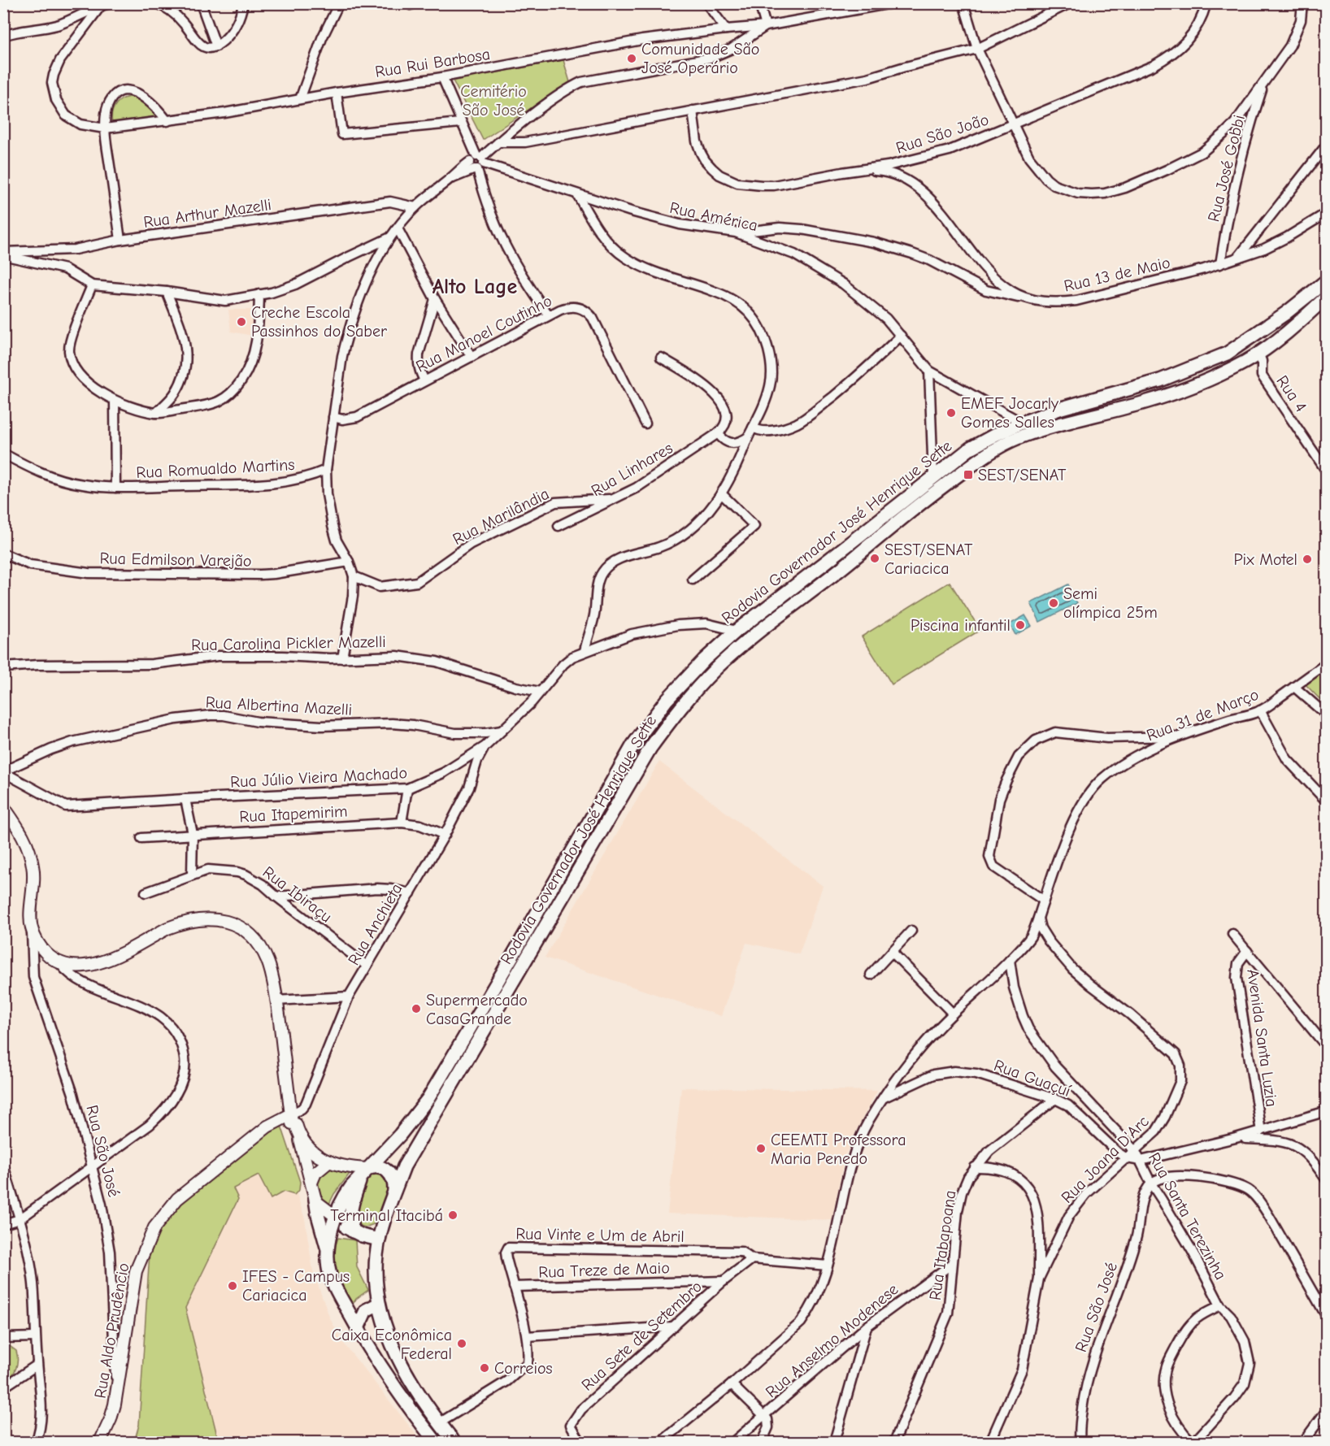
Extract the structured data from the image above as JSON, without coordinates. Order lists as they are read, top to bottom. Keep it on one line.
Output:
{"streets":{"main road":["Rodovia Governador José Henrique Sette"],"street":["Rua Rui Barbosa","Rua São João","Rua José Gobbi","Rua Arthur Mazelli","Rua América","Rua 13 de Maio","Rua Manoel Coutinho","Rua 4","Rua Romualdo Martins","Rua Linhares","Rua Marilândia","Rua Edmilson Varejão","Rua Carolina Pickler Mazelli","Rua Albertina Mazelli","Rua 31 de Março","Rua Júlio Vieira Machado","Rua Itapemirim","Rua Ibiraçu","Rua Anchieta","Avenida Santa Luzia","Rua Guaçuí","Rua São José","Rua Joana D'Arc","Rua Santa Terezinha","Rua Vinte e Um de Abril","Rua Itabapoana","Rua Treze de Maio","Rua Aldo Prudêncio","Rua Sete de Setembro","Rua Anselmo Modenese"]},"crossings":[["Rua São João","Rua 13 de Maio"],["Rua José Gobbi","Rua 13 de Maio"],["Rua América","Rodovia Governador José Henrique Sette"],["Rua 4","Rodovia Governador José Henrique Sette"],["Rua Linhares","Rua Marilândia"],["Rodovia Governador José Henrique Sette","Rua Júlio Vieira Machado"],["Rodovia Governador José Henrique Sette","Rua Vinte e Um de Abril"],["Rua Carolina Pickler Mazelli","Rua Júlio Vieira Machado"],["Rua Albertina Mazelli","Rua Júlio Vieira Machado"],["Rua 31 de Março","Rua Guaçuí"],["Rua 31 de Março","Rua Joana D'Arc"],["Rua 31 de Março","Rua Santa Terezinha"],["Rua 31 de Março","Rua Vinte e Um de Abril"],["Rua Júlio Vieira Machado","Rua Anchieta"],["Rua Itapemirim","Rua Anchieta"],["Rua Ibiraçu","Rua Anchieta"],["Rua Anchieta","Rua Aldo Prudêncio"],["Avenida Santa Luzia","Rua Guaçuí"],["Rua Guaçuí","Rua Joana D'Arc"],["Rua Guaçuí","Rua Santa Terezinha"],["Rua Guaçuí","Rua Itabapoana"],["Rua São José","Rua Santa Terezinha"],["Rua São José","Rua Aldo Prudêncio"],["Rua Joana D'Arc","Rua Santa Terezinha"],["Rua Vinte e Um de Abril","Rua Treze de Maio"],["Rua Vinte e Um de Abril","Rua Sete de Setembro"],["Rua Itabapoana","Rua Anselmo Modenese"],["Rua Treze de Maio","Rua Sete de Setembro"]],"districts":["Alto Lage"],"parks":["Cemitério São José"],"places":{"other":["Comunidade São José Operário","Creche Escola Passinhos do Saber","EMEF Jocarly Gomes Salles","SEST/SENAT Cariacica","Pix Motel","Semi olímpica 25m","Piscina infantil","Supermercado CasaGrande","CEEMTI Professora Maria Penedo","Terminal Itacibá","IFES - Campus Cariacica","Caixa Econômica Federal","Correios"],"transit":["SEST/SENAT"]}}
